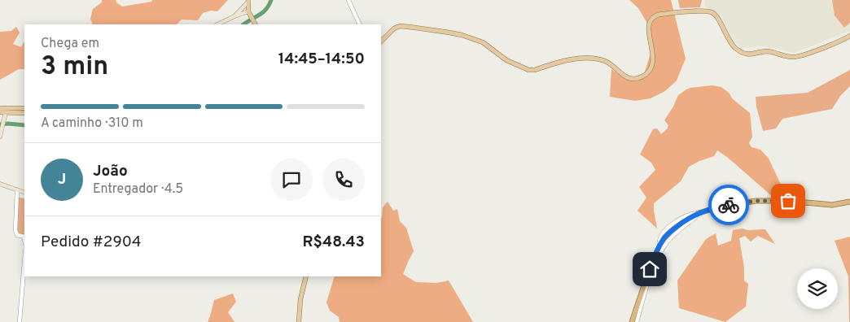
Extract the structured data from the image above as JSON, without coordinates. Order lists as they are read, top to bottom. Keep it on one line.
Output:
{"page":{"heading":["3 min","Chega em","14:45–14:50"],"panel":["João","Entregador · 4.5","Pedido #2904","R$48.43"],"bar":"A caminho · 310 m","round":"J"}}
